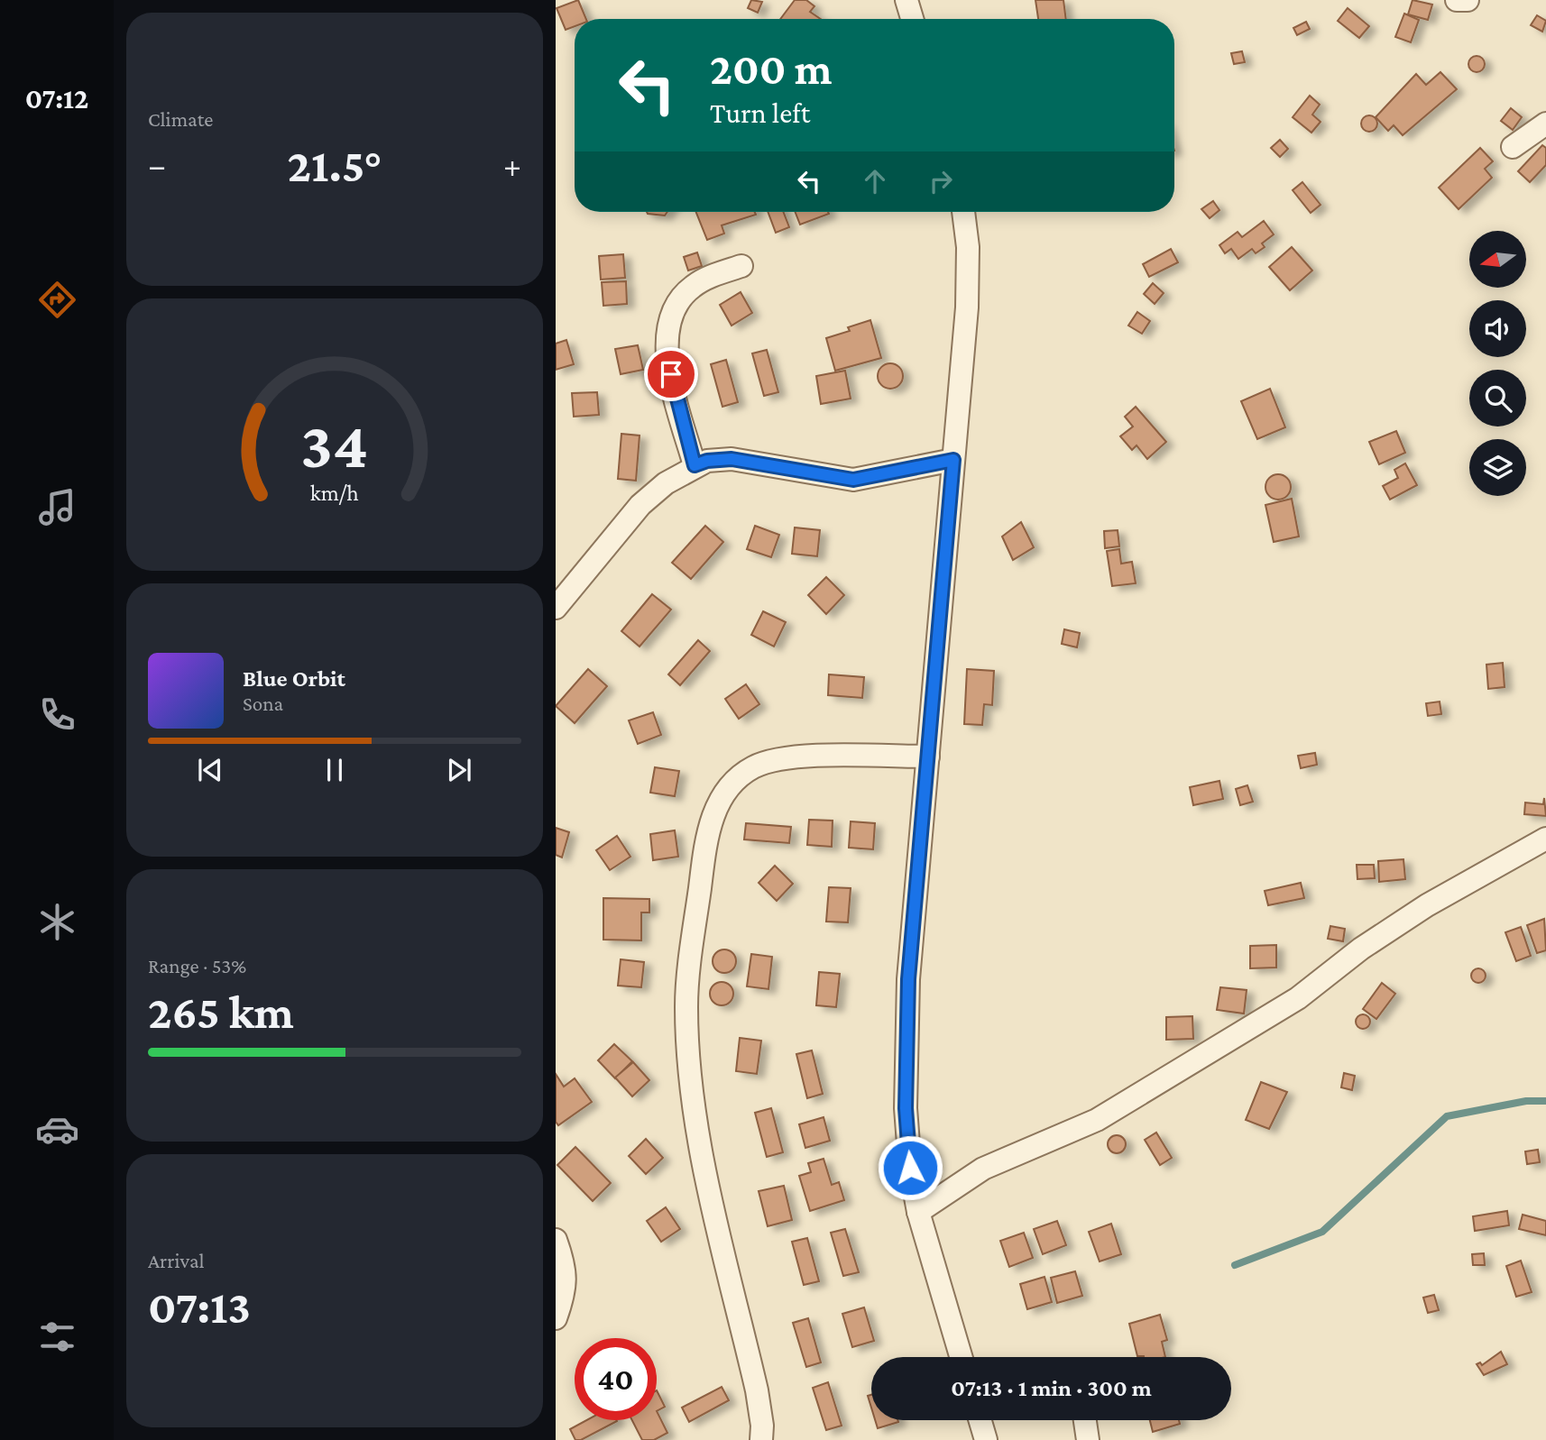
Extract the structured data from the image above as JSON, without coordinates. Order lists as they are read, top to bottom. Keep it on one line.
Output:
{"north":"left","page":{"tabs":"07:12","tile":["Climate",["Range · 53%","265 km"],["Arrival","07:13"]],"turn":["200 m","Turn left"],"heat":["−","21.5°","+"],"song":["Blue Orbit","Sona"],"limit":"40","trip":"07:13 · 1 min · 300 m","gauge":["34","km/h"]}}
